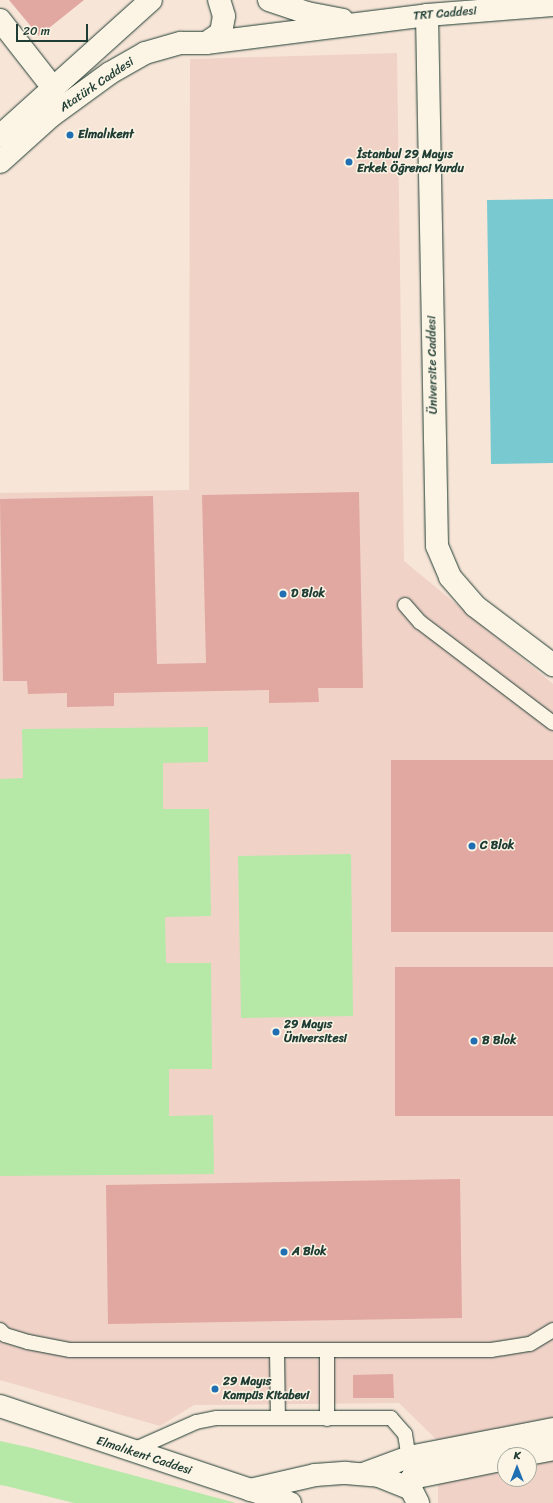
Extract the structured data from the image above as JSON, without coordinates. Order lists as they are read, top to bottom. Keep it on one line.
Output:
{"streets":{"street":["TRT Caddesi","Atatürk Caddesi","Üniversite Caddesi","Elmalıkent Caddesi"]},"crossings":[["TRT Caddesi","Atatürk Caddesi"],["TRT Caddesi","Üniversite Caddesi"]],"places":["Elmalıkent","İstanbul 29 Mayıs Erkek Öğrenci Yurdu","D Blok","C Blok","29 Mayıs Üniversitesi","B Blok","A Blok","29 Mayıs Kampüs Kitabevi"],"scale_bar":"20 m","north":"top"}
